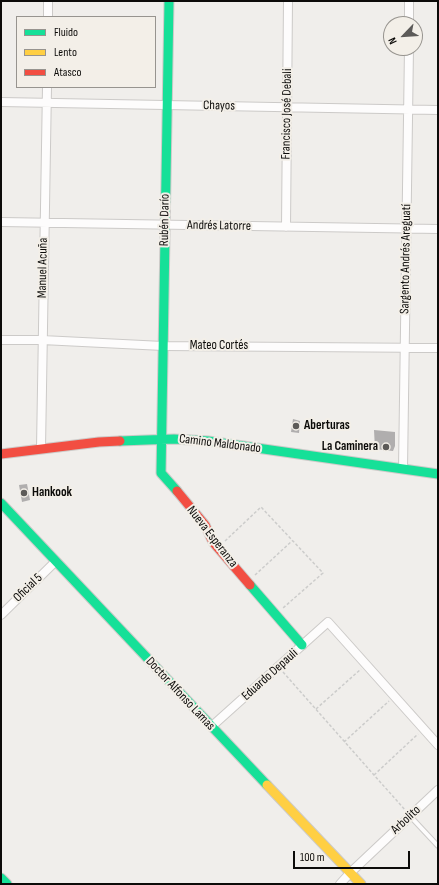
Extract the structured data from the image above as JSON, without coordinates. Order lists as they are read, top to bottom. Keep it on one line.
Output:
{"streets":{"street":["Chayos","Francisco José Debali","Rubén Darío","Andrés Latorre","Sargento Andrés Areguatí","Manuel Acuña","Mateo Cortés","Camino Maldonado","Nueva Esperanza","Oficial 5","Eduardo Depauli","Doctor Alfonso Lamas","Arbolito"]},"crossings":[["Chayos","Francisco José Debali"],["Chayos","Rubén Darío"],["Chayos","Sargento Andrés Areguatí"],["Chayos","Manuel Acuña"],["Francisco José Debali","Andrés Latorre"],["Rubén Darío","Andrés Latorre"],["Rubén Darío","Mateo Cortés"],["Rubén Darío","Camino Maldonado"],["Rubén Darío","Nueva Esperanza"],["Andrés Latorre","Sargento Andrés Areguatí"],["Andrés Latorre","Manuel Acuña"],["Sargento Andrés Areguatí","Mateo Cortés"],["Sargento Andrés Areguatí","Camino Maldonado"],["Manuel Acuña","Mateo Cortés"],["Manuel Acuña","Camino Maldonado"],["Camino Maldonado","Nueva Esperanza"],["Nueva Esperanza","Eduardo Depauli"],["Oficial 5","Doctor Alfonso Lamas"],["Eduardo Depauli","Doctor Alfonso Lamas"],["Doctor Alfonso Lamas","Arbolito"]],"places":["Aberturas","La Caminera","Hankook"],"legend":["Fluido","Lento","Atasco"],"scale_bar":"100 m","north":"bottom left"}
